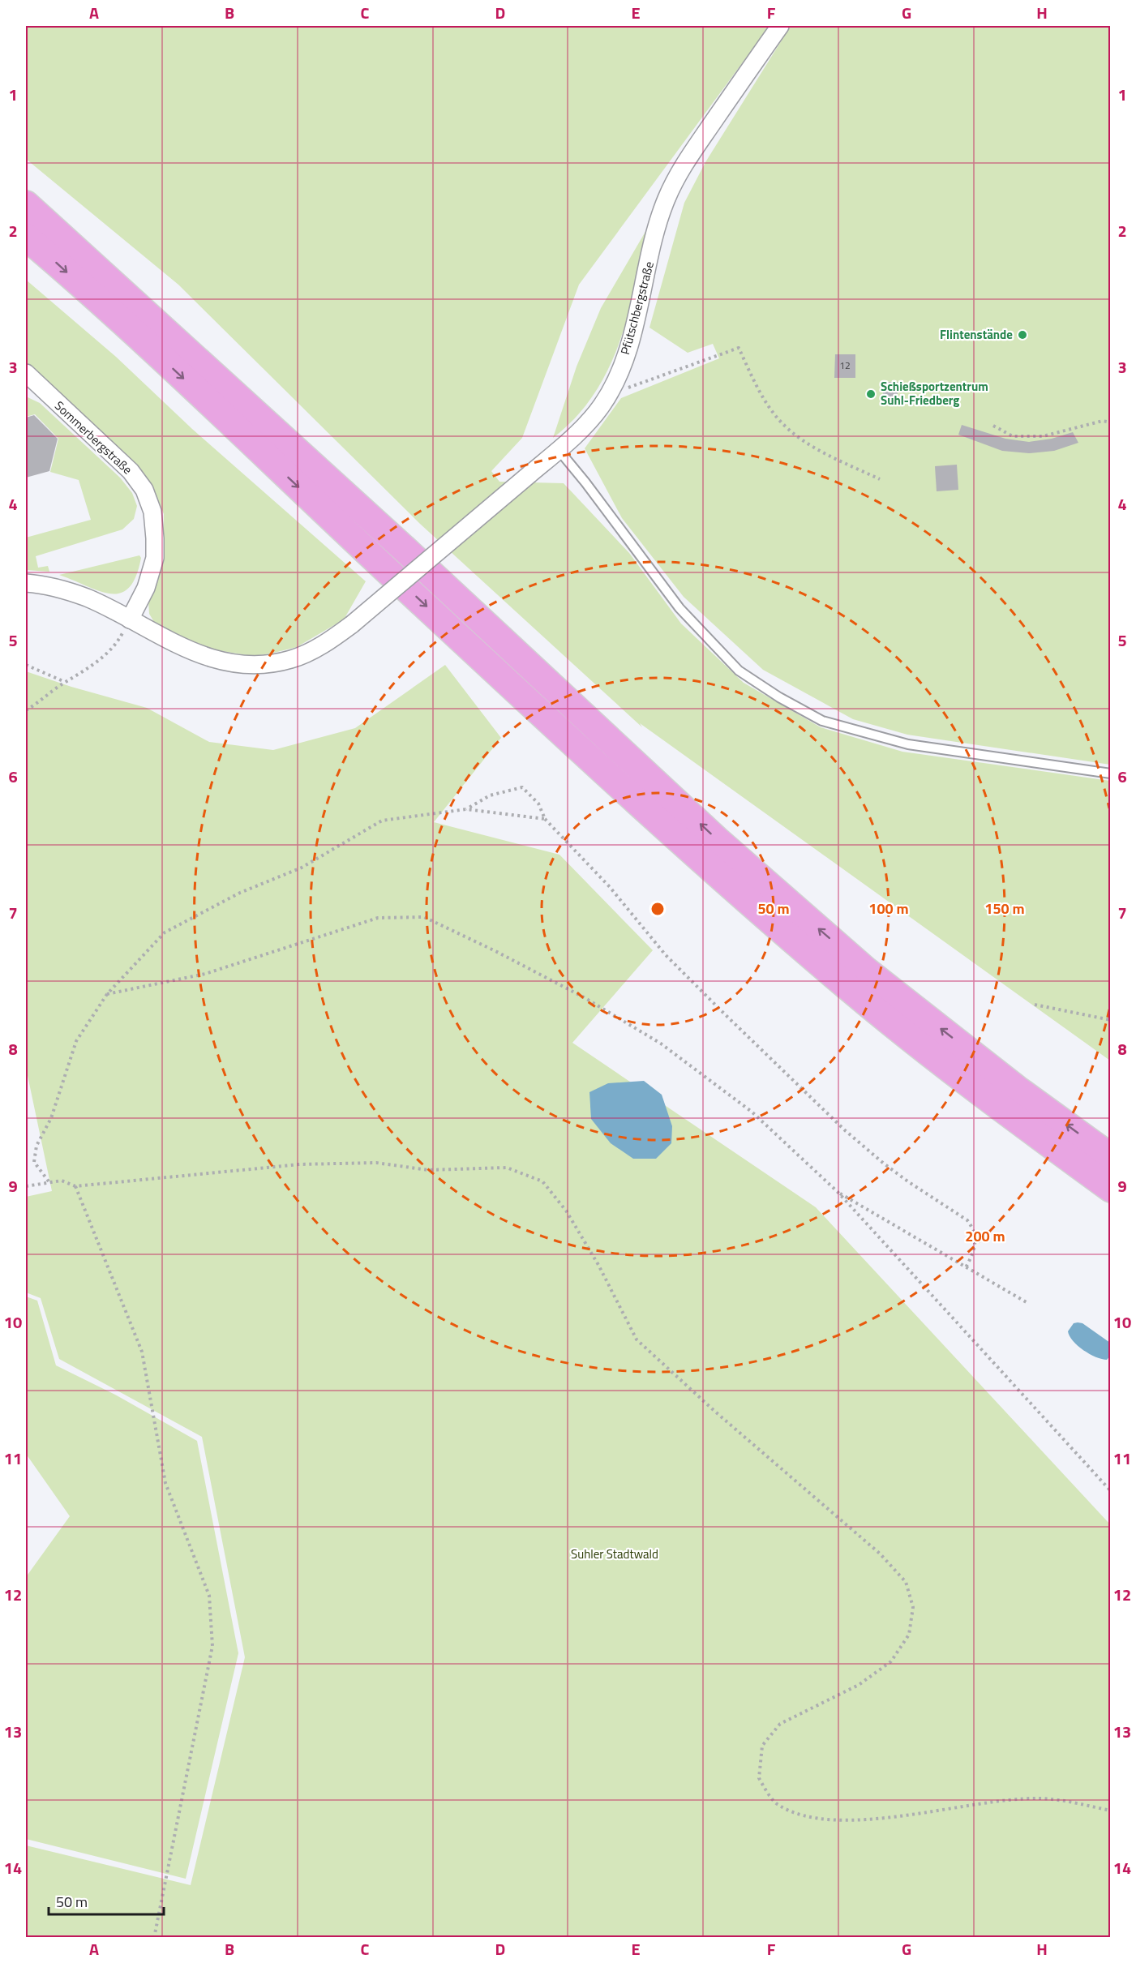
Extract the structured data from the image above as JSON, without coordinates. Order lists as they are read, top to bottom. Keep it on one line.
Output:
{"streets":{"street":["Pfütschbergstraße","Sommerbergstraße"]},"crossings":[["Pfütschbergstraße","Sommerbergstraße"]],"parks":["Suhler Stadtwald"],"places":["Flintenstände","Schießsportzentrum Suhl-Friedberg"],"house_numbers":["12"],"scale_bar":"50 m","grid":{"columns":["A","B","C","D","E","F","G","H"],"rows":["1","2","3","4","5","6","7","8","9","10","11","12","13","14"]},"rings":["50 m","100 m","150 m","200 m"]}
